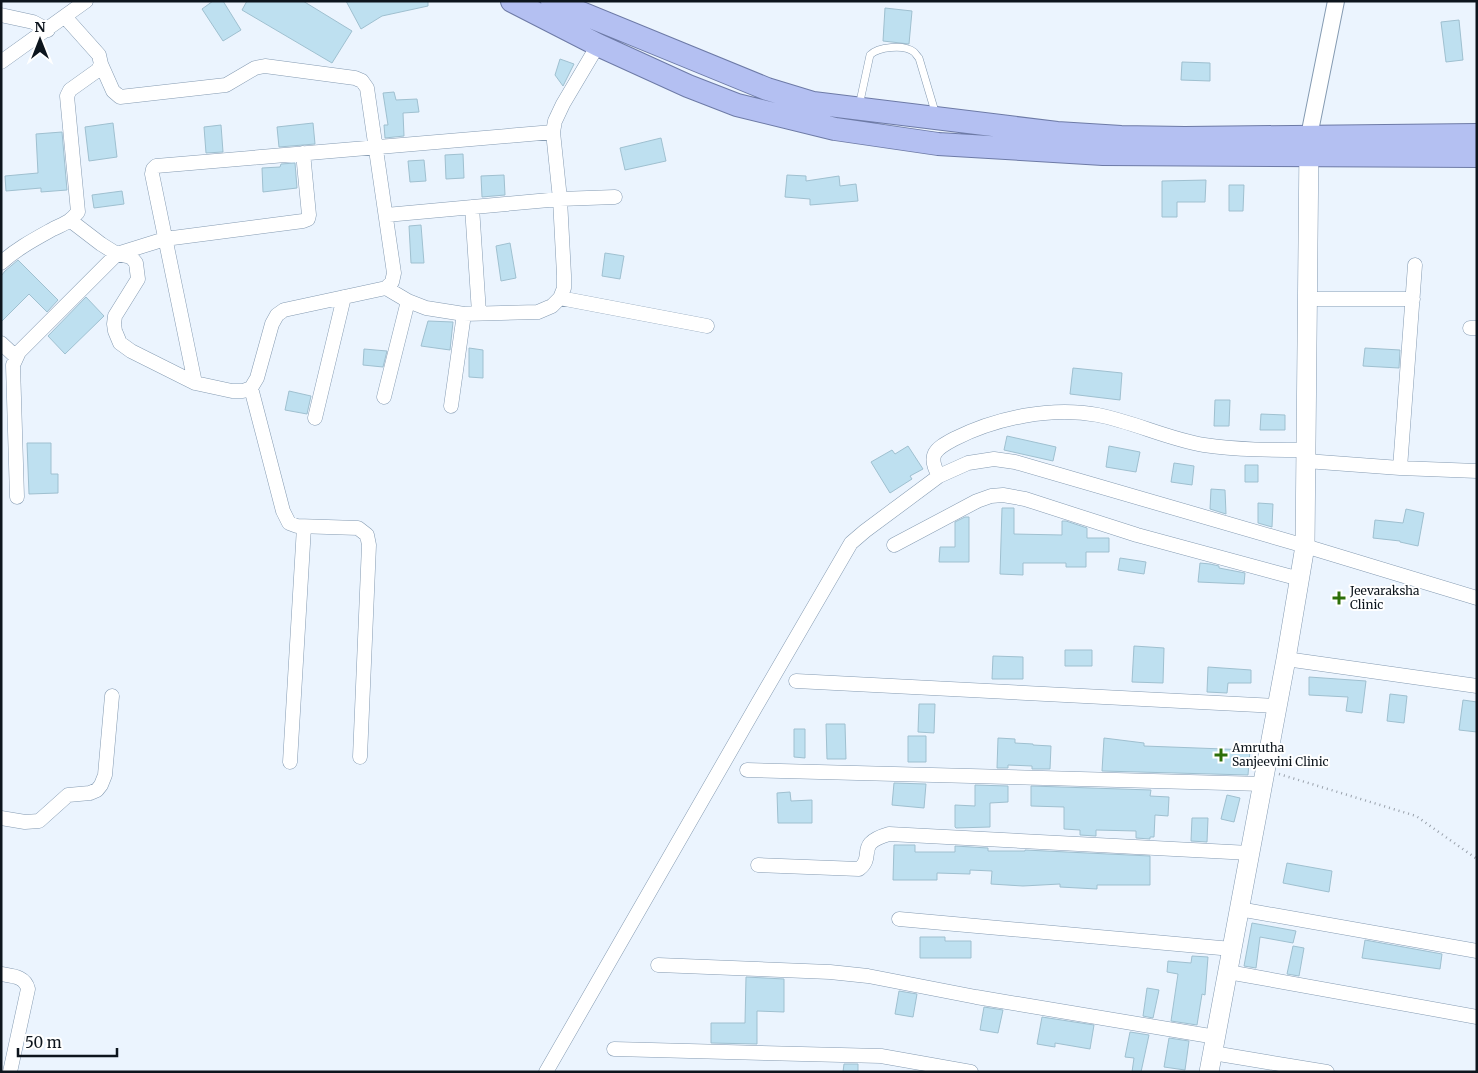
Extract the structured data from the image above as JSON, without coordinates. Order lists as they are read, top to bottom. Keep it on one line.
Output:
{"places":{"health":["Jeevaraksha Clinic","Amrutha Sanjeevini Clinic"]},"scale_bar":"50 m","north":"top"}
